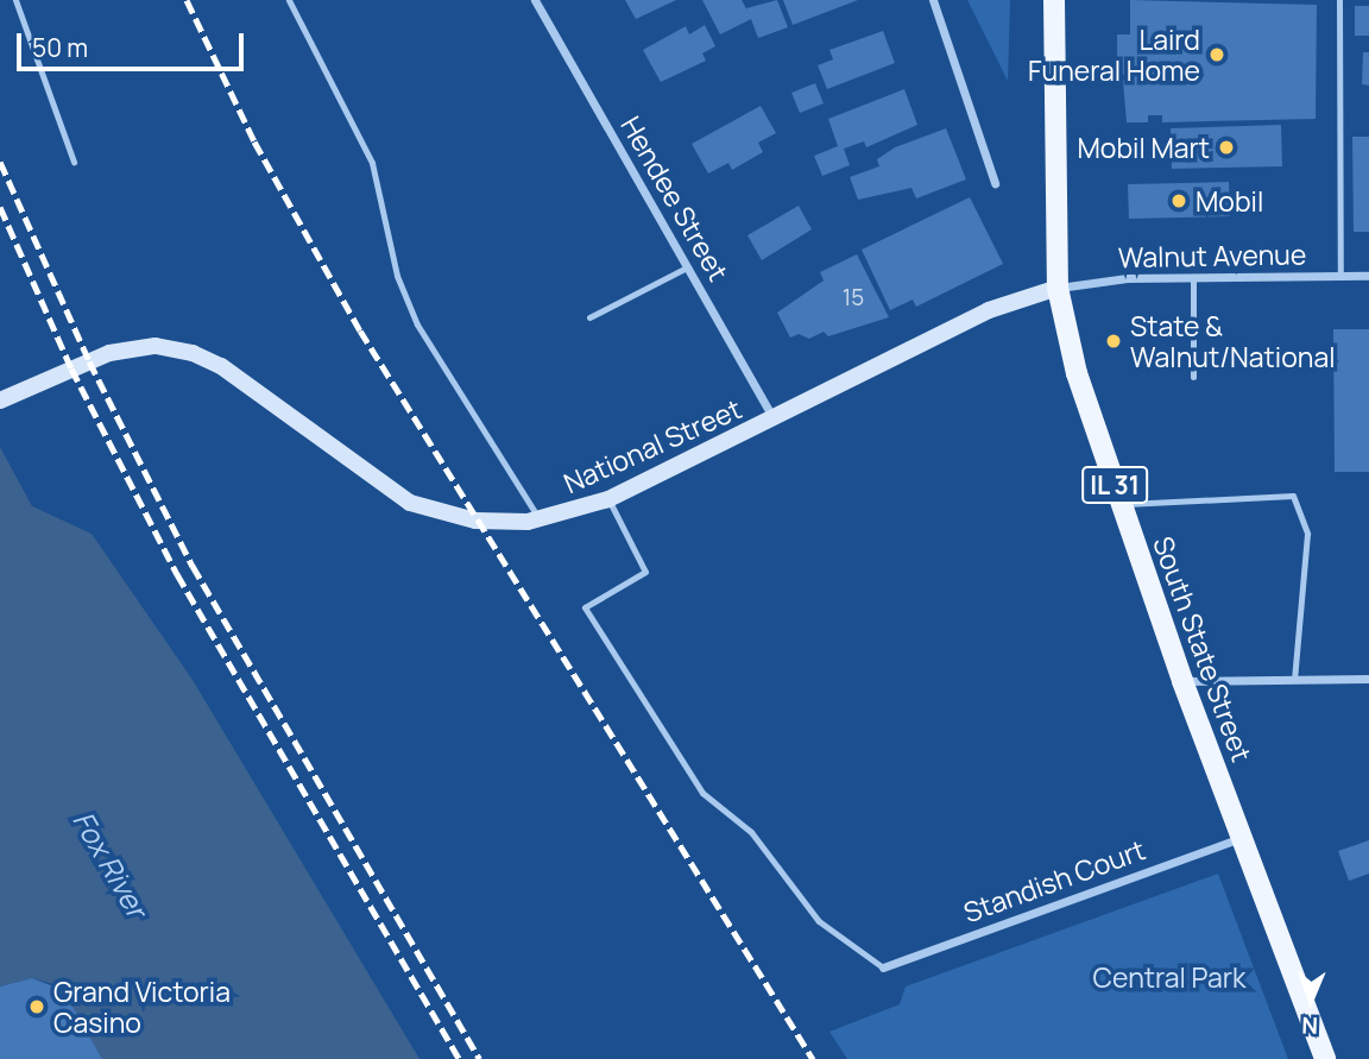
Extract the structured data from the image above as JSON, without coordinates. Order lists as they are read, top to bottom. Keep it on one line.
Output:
{"streets":{"main road":["IL 31","South State Street"],"street":["Hendee Street","Walnut Avenue","National Street","Standish Court"]},"crossings":[["Hendee Street","National Street"],["Walnut Avenue","National Street"],["Walnut Avenue","South State Street"],["National Street","South State Street"],["South State Street","Standish Court"]],"water":["Fox River"],"parks":["Central Park"],"places":["Laird Funeral Home","Mobil Mart","Mobil","State & Walnut/National","Grand Victoria Casino"],"house_numbers":["15"],"scale_bar":"50 m","north":"bottom"}
